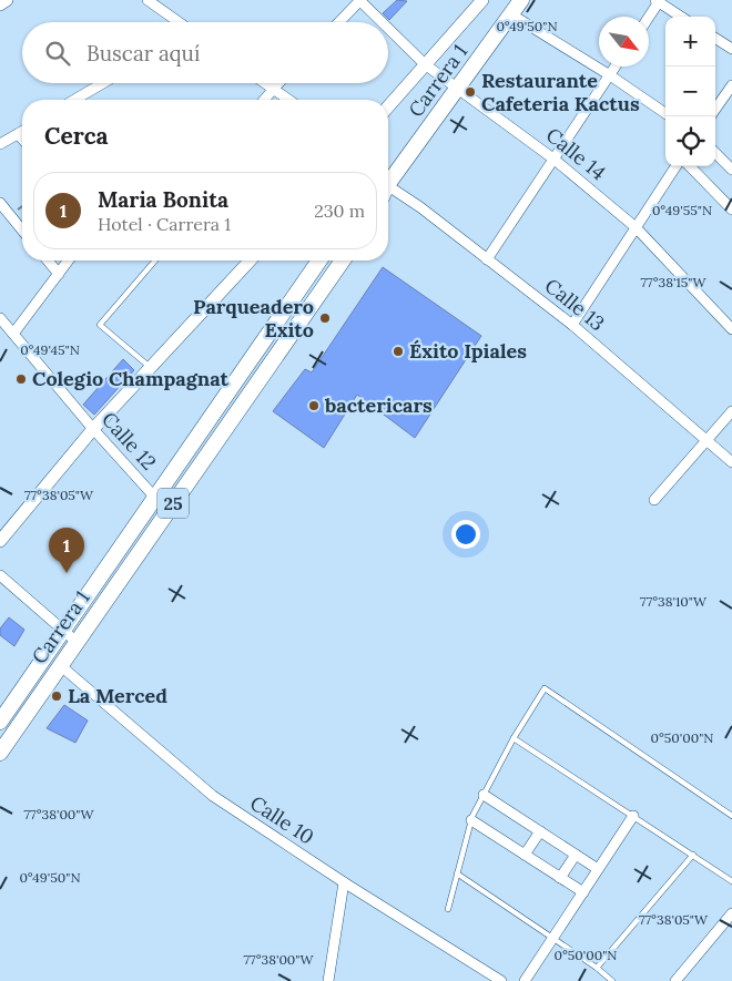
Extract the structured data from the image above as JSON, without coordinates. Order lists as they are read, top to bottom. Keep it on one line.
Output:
{"streets":{"main road":["Carrera 1","25"],"street":["Calle 14","Calle 13","Calle 12","Calle 10"]},"crossings":[["Carrera 1","Calle 14"],["Carrera 1","Calle 12"],["Carrera 1","Calle 10"]],"places":["Restaurante Cafeteria Kactus","Parqueadero Exito","Éxito Ipiales","Colegio Champagnat","bactericars","La Merced"],"north":"bottom right","page":{"map_buttons":["+","−"],"search":"Buscar aquí","heading":"Cerca","list":[{"mark":"1","name":"Maria Bonita","note":"Hotel · Carrera 1","value":"230 m"}],"pins":"1"},"coordinates":["0°49'50\"N","0°49'55\"N","77°38'15\"W","0°49'45\"N","77°38'05\"W","77°38'10\"W","0°50'00\"N","77°38'00\"W"]}
